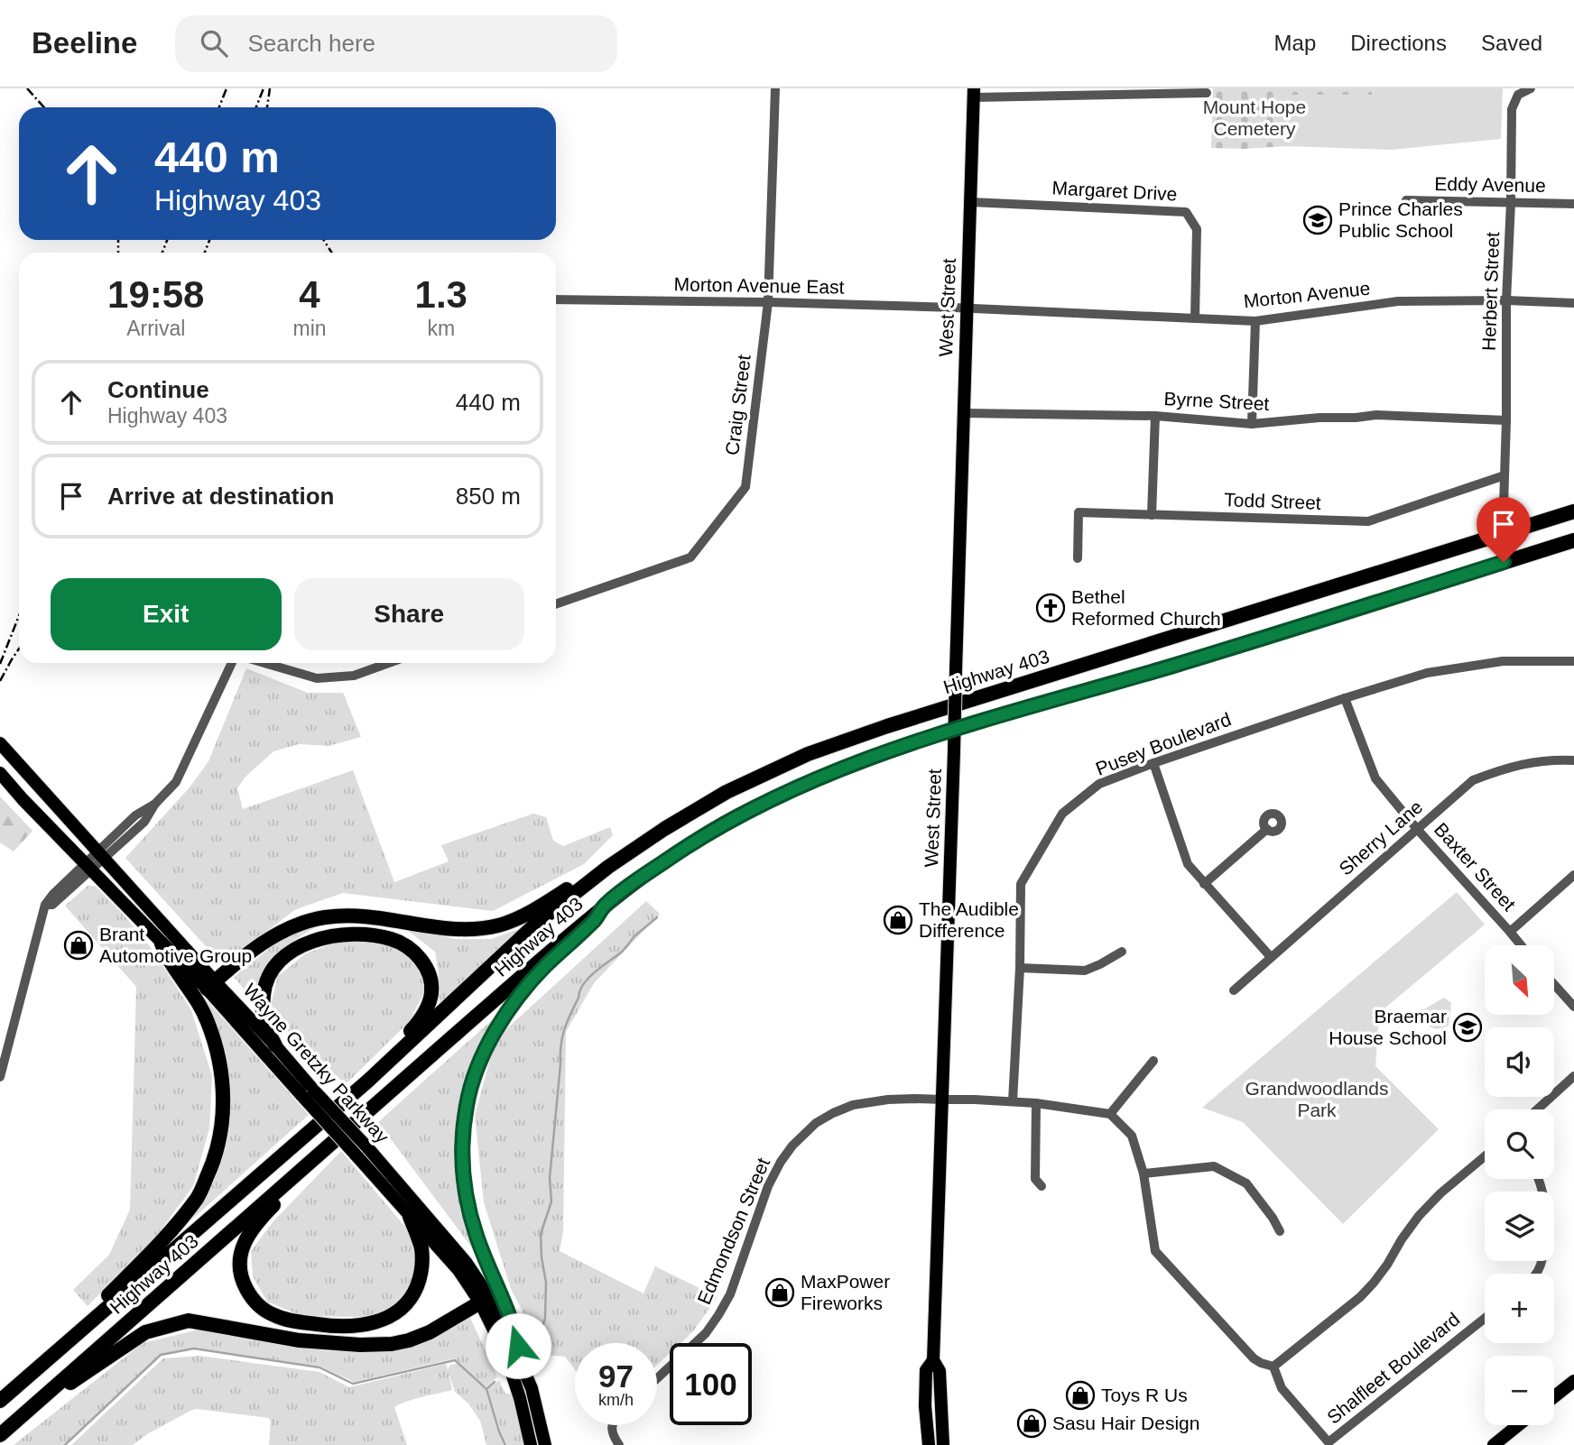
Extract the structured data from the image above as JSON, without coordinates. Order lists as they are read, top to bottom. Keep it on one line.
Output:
{"streets":{"highway":["Highway 403"],"main road":["West Street","Wayne Gretzky Parkway"],"street":["Eddy Avenue","Margaret Drive","Morton Avenue East","Herbert Street","Morton Avenue","Byrne Street","Craig Street","Todd Street","Pusey Boulevard","Sherry Lane","Baxter Street","Edmondson Street","Shalfleet Boulevard"]},"crossings":[["Eddy Avenue","Herbert Street"],["Margaret Drive","Morton Avenue"],["Margaret Drive","West Street"],["Morton Avenue East","Morton Avenue"],["Morton Avenue East","West Street"],["Morton Avenue East","Craig Street"],["Herbert Street","Morton Avenue"],["Herbert Street","Byrne Street"],["Herbert Street","Todd Street"],["Morton Avenue","West Street"],["West Street","Byrne Street"],["West Street","Edmondson Street"],["Pusey Boulevard","Baxter Street"],["Pusey Boulevard","Edmondson Street"],["Sherry Lane","Baxter Street"]],"parks":["Mount Hope Cemetery","Grandwoodlands Park"],"places":{"school or university":["Prince Charles Public School","Braemar House School"],"church":["Bethel Reformed Church"],"shop":["The Audible Difference","Brant Automotive Group","MaxPower Fireworks","Toys R Us","Sasu Hair Design"]},"north":"bottom right","page":{"header":"Beeline","search":"Search here","nav":["Map","Directions","Saved"],"turn":["440 m","Highway 403"],"eta":["19:58","Arrival","4","min","1.3","km"],"list":[{"name":"Continue","note":"Highway 403","value":"440 m"},{"name":"Arrive at destination","value":"850 m"}],"buttons":["Exit","Share"],"map_buttons":["+","−"],"speed":"97 km/h","limit":"100"}}
